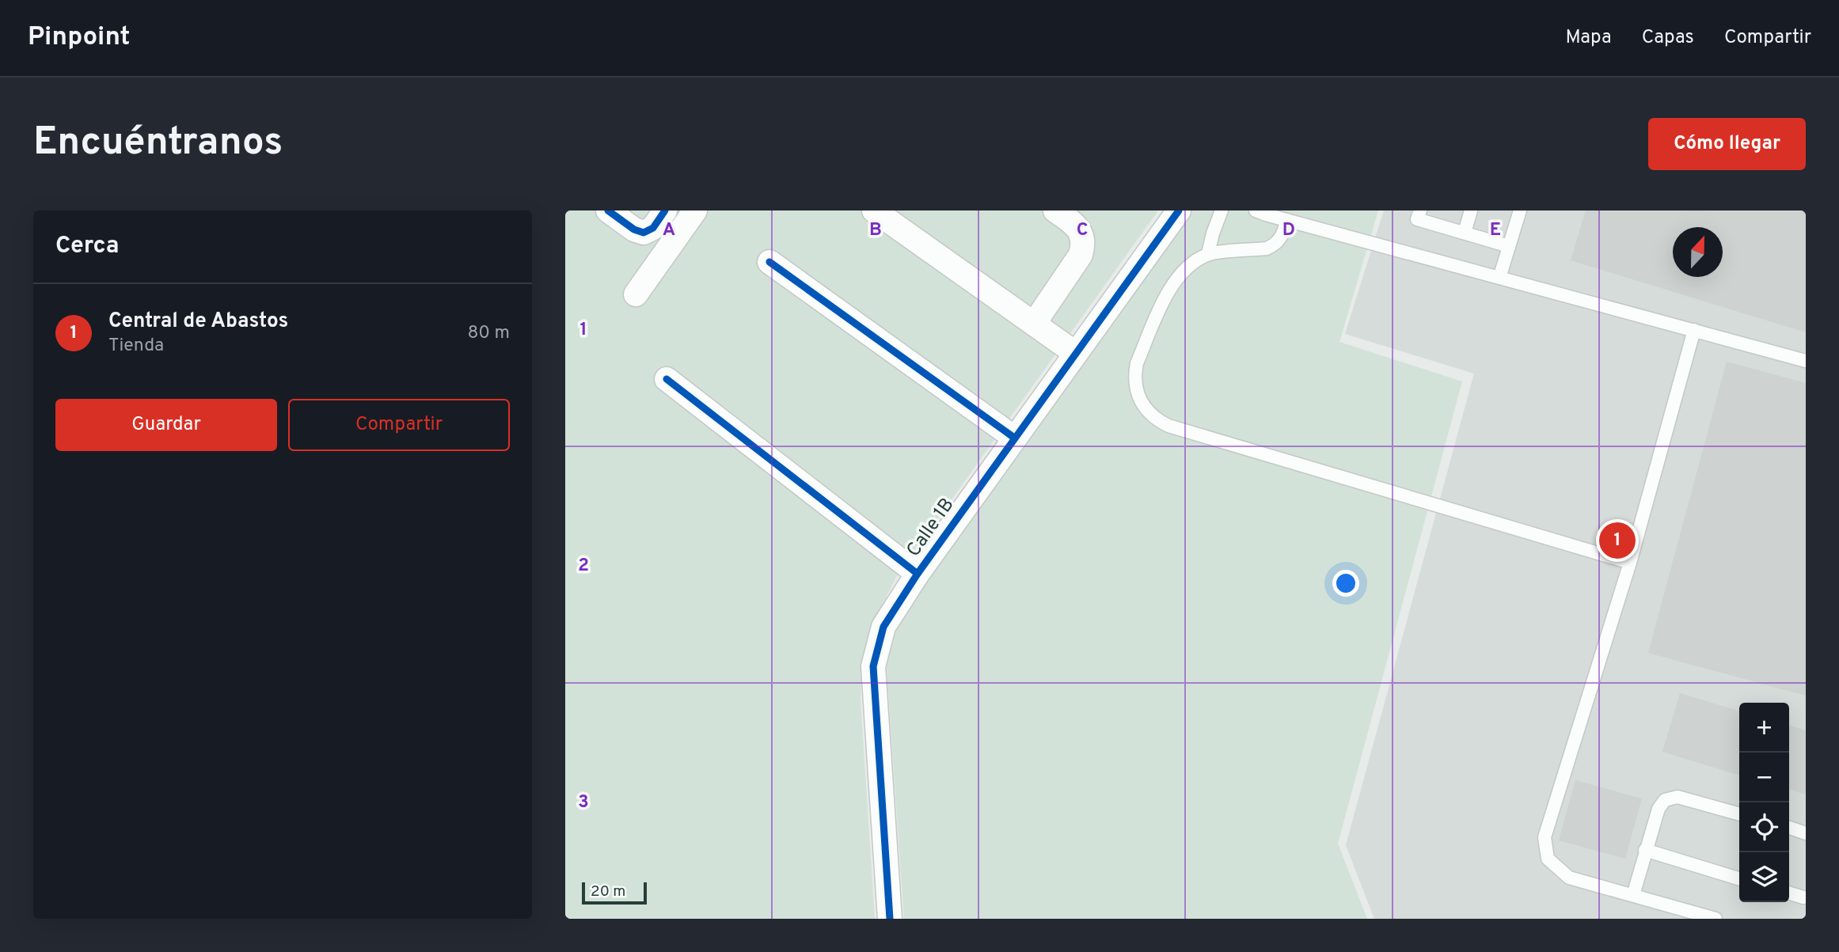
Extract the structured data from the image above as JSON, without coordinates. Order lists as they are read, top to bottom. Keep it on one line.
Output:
{"streets":{"street":["Calle 1B"]},"scale_bar":"20 m","north":"top","page":{"header":"Pinpoint","nav":["Mapa","Capas","Compartir"],"buttons":["Cómo llegar",["Guardar","Compartir"]],"title":"Encuéntranos","heading":"Cerca","list":[{"mark":"1","name":"Central de Abastos","note":"Tienda","value":"80 m"}],"pins":"1","map_buttons":["+","−"],"scale":"20 m"},"grid":{"columns":["A","B","C","D","E"],"rows":["1","2","3"]}}
